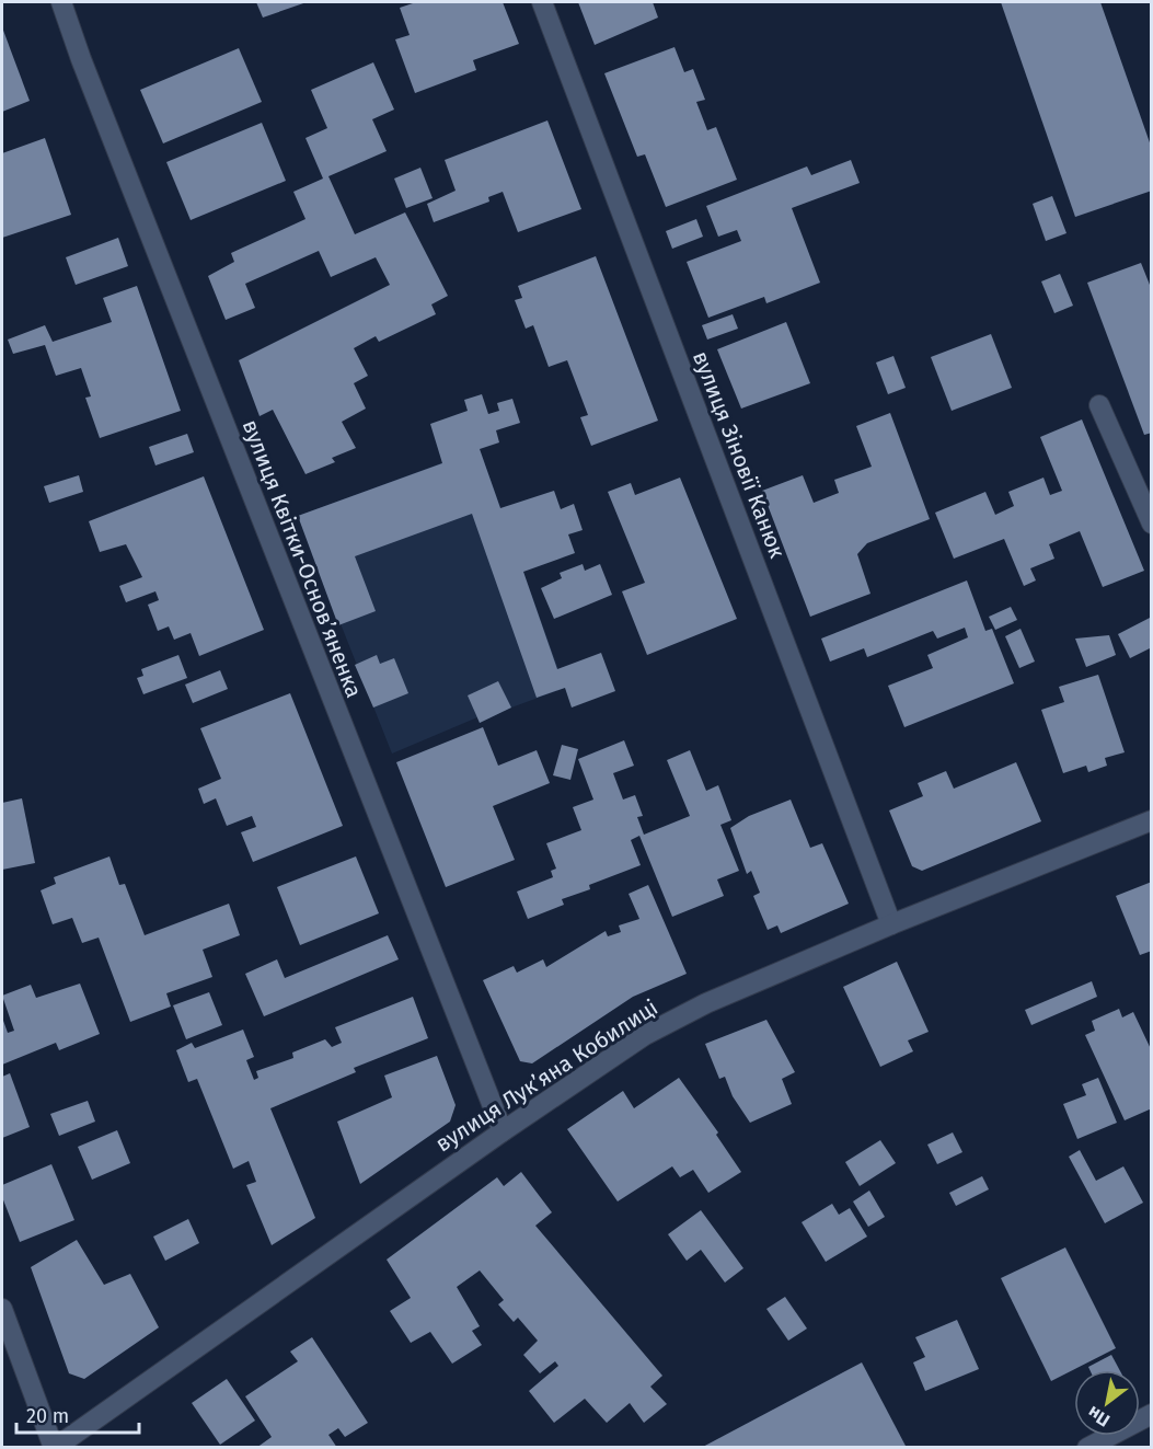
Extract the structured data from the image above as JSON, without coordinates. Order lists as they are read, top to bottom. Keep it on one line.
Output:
{"streets":{"street":["вулиця Зіновії Канюк","вулиця Квітки-Основʼяненка","вулиця Лукʼяна Кобилиці"]},"crossings":[["вулиця Зіновії Канюк","вулиця Лукʼяна Кобилиці"],["вулиця Квітки-Основʼяненка","вулиця Лукʼяна Кобилиці"]],"scale_bar":"20 m","north":"bottom left"}
